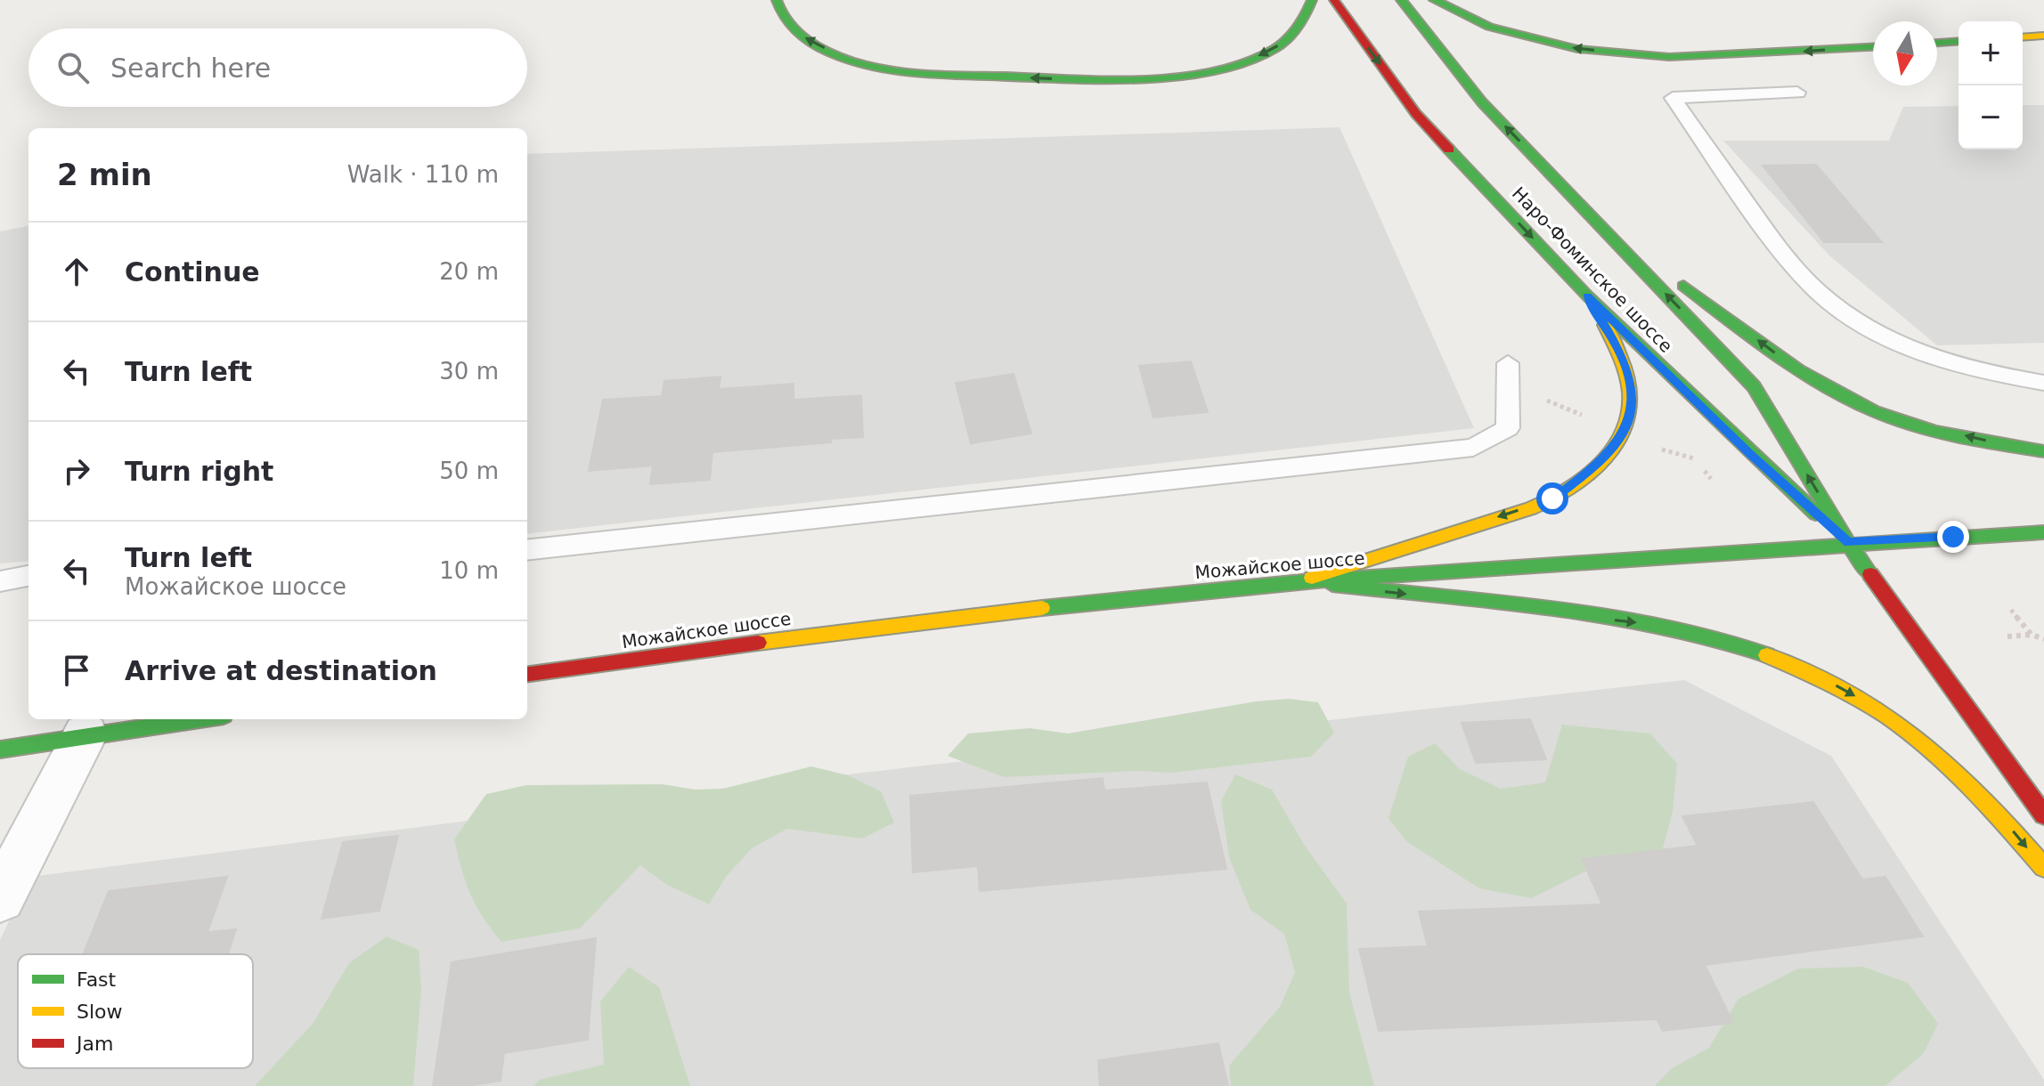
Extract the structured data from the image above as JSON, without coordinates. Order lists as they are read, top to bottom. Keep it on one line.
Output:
{"streets":{"main road":["Наро-Фоминское шоссе","Можайское шоссе"]},"crossings":[["Наро-Фоминское шоссе","Можайское шоссе"]],"legend":["Fast","Slow","Jam"],"north":"bottom","page":{"map_buttons":["+","−"],"search":"Search here","heading":["2 min","Walk · 110 m"],"list":[["Continue","20 m"],["Turn left","30 m"],["Turn right","50 m"],["Turn left","Можайское шоссе","10 m"],"Arrive at destination"]}}
